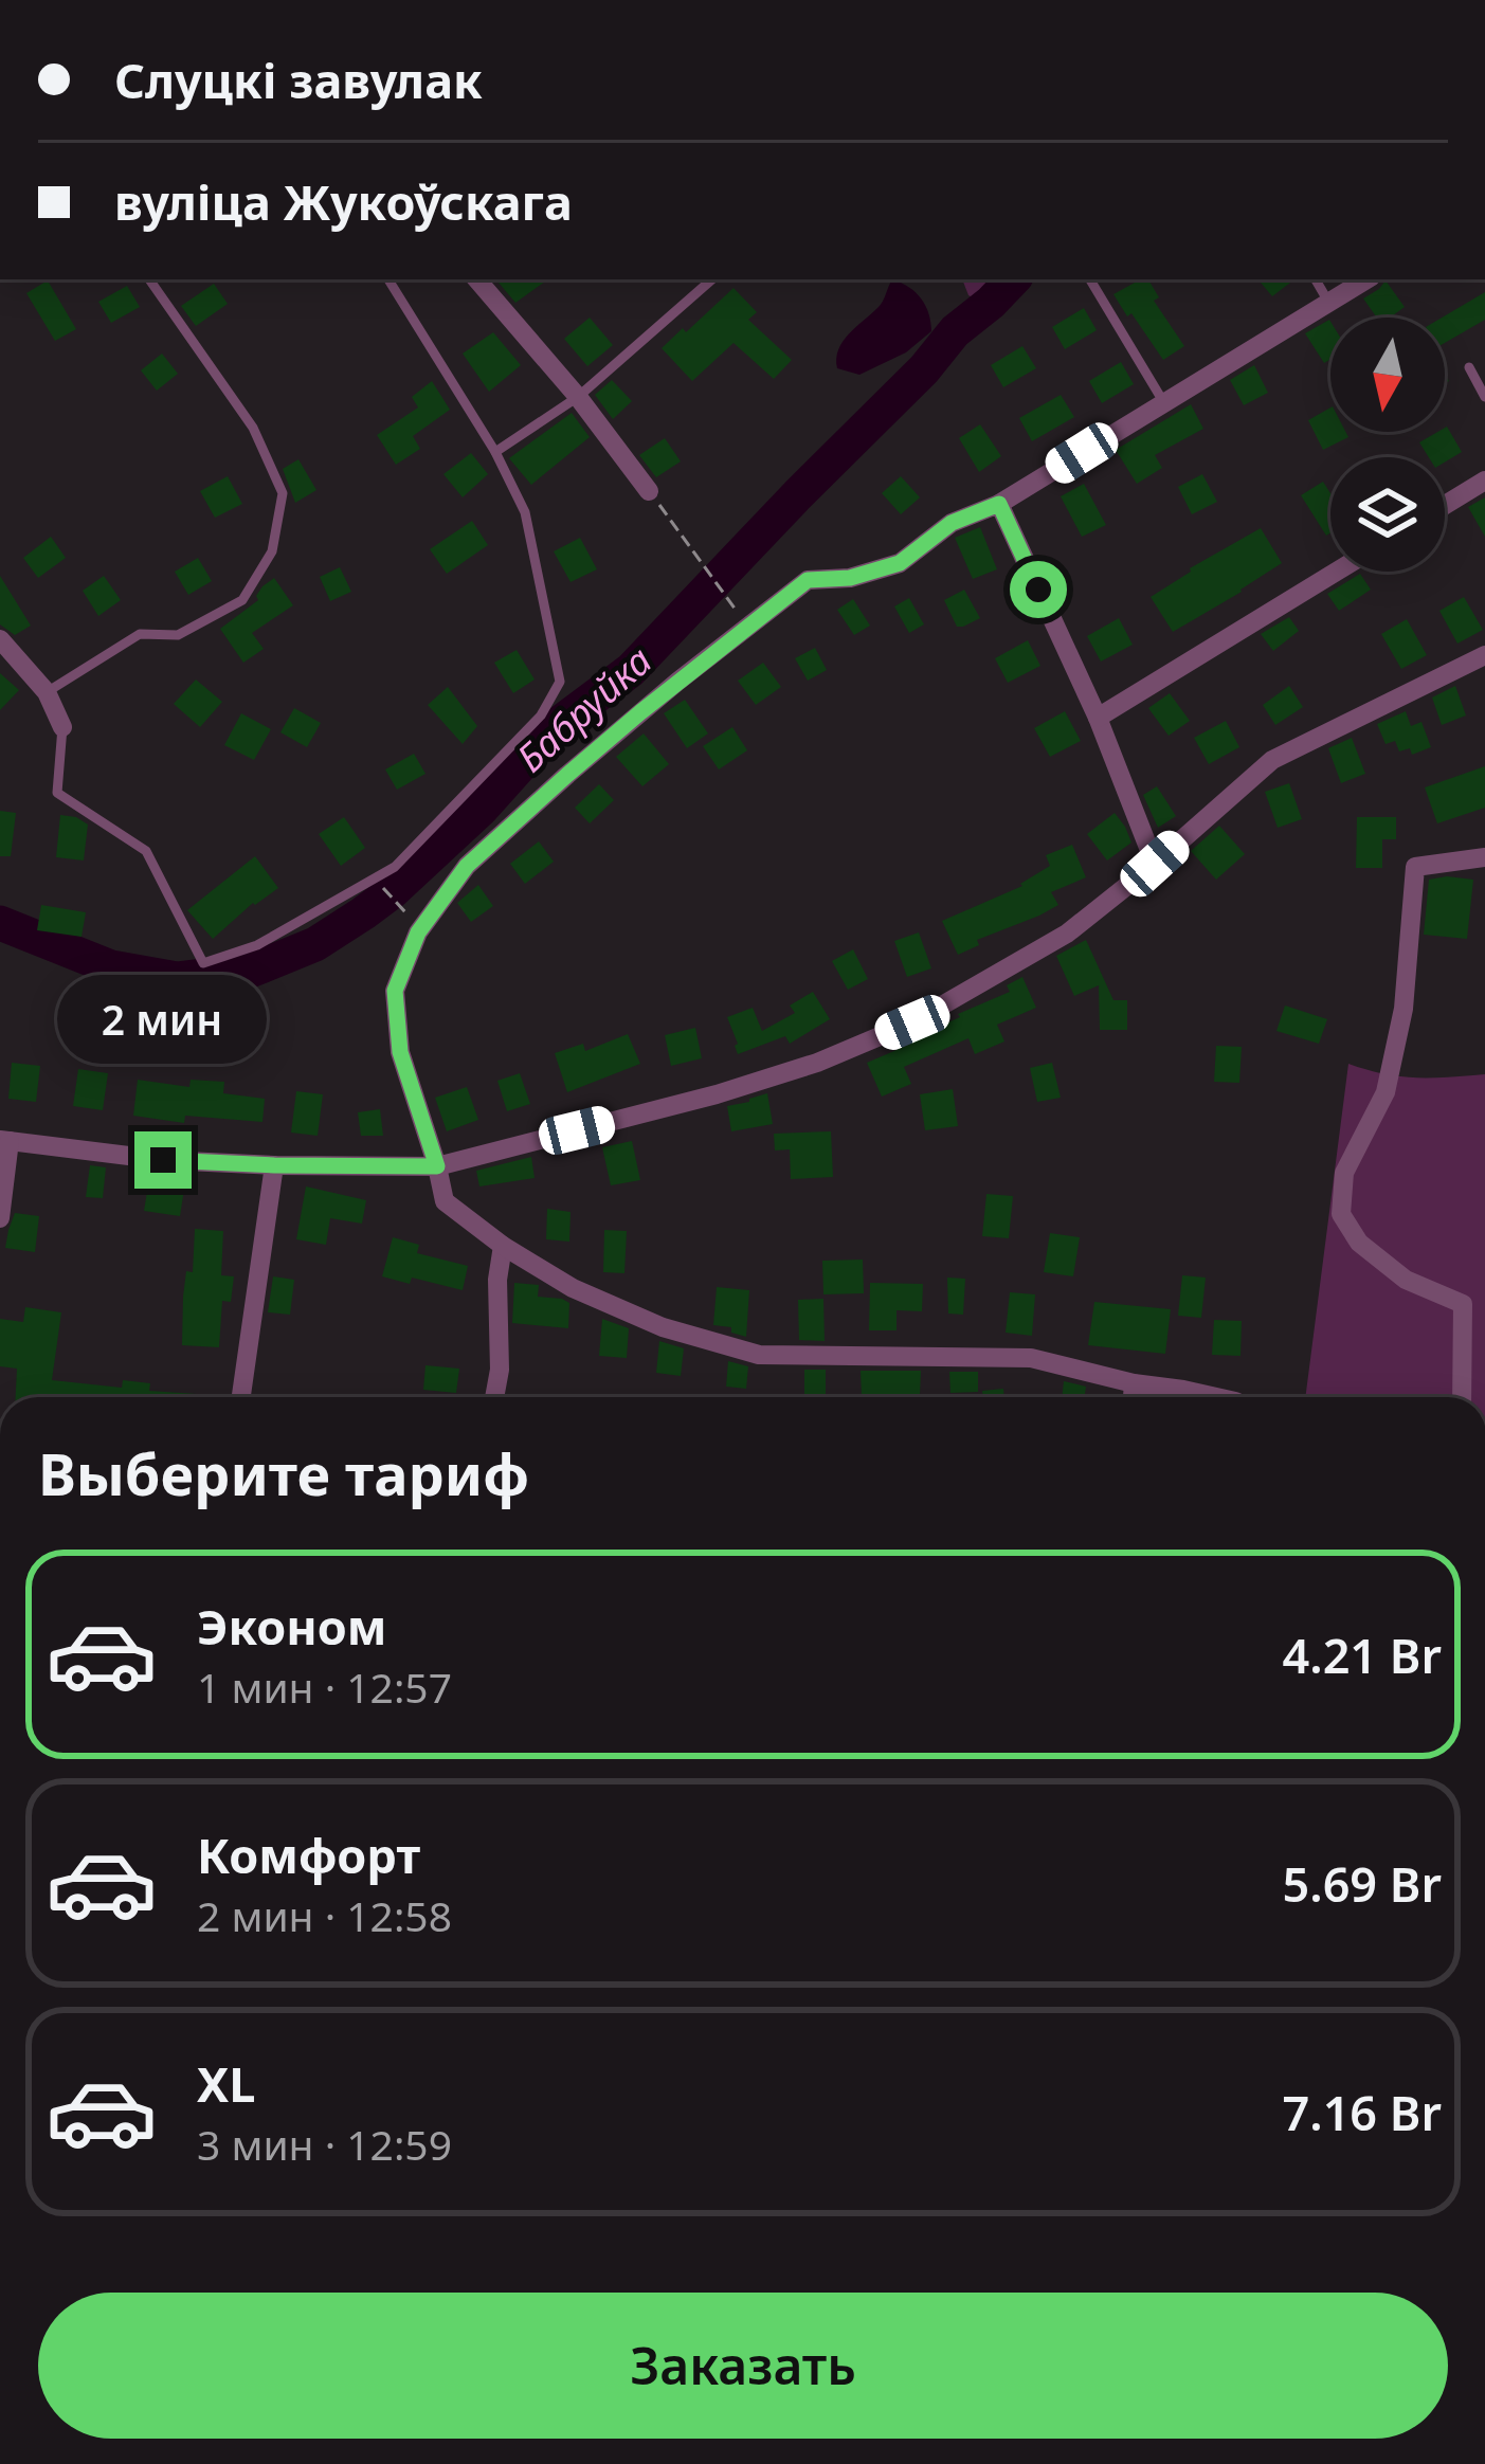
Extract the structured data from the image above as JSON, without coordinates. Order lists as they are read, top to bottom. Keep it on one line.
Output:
{"water":["Бабруйка"],"north":"bottom","page":{"banner":["Слуцкі завулак","вуліца Жукоўскага"],"bubble":"2 мин","heading":"Выберите тариф","list":[{"name":"Эконом","note":"1 мин · 12:57","value":"4.21 Br"},{"name":"Комфорт","note":"2 мин · 12:58","value":"5.69 Br"},{"name":"XL","note":"3 мин · 12:59","value":"7.16 Br"}],"buttons":"Заказать"}}
